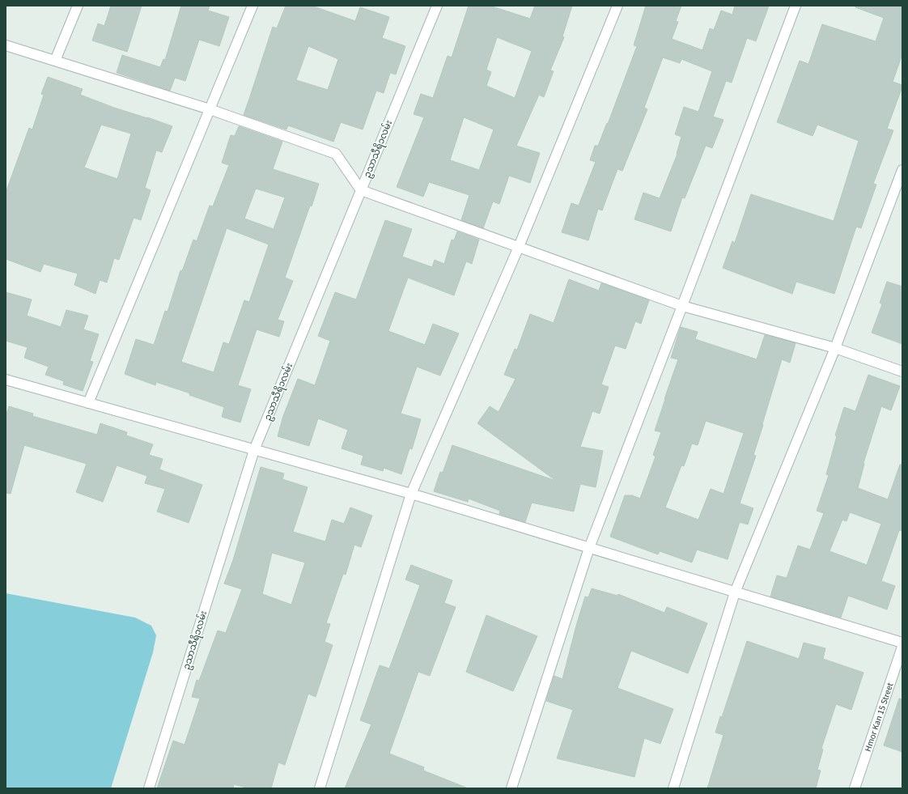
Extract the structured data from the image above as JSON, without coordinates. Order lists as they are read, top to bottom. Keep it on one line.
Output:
{"streets":{"street":["ဥသာသီရိ၁လမ်း","Hmor Kan 15 Street"]}}
